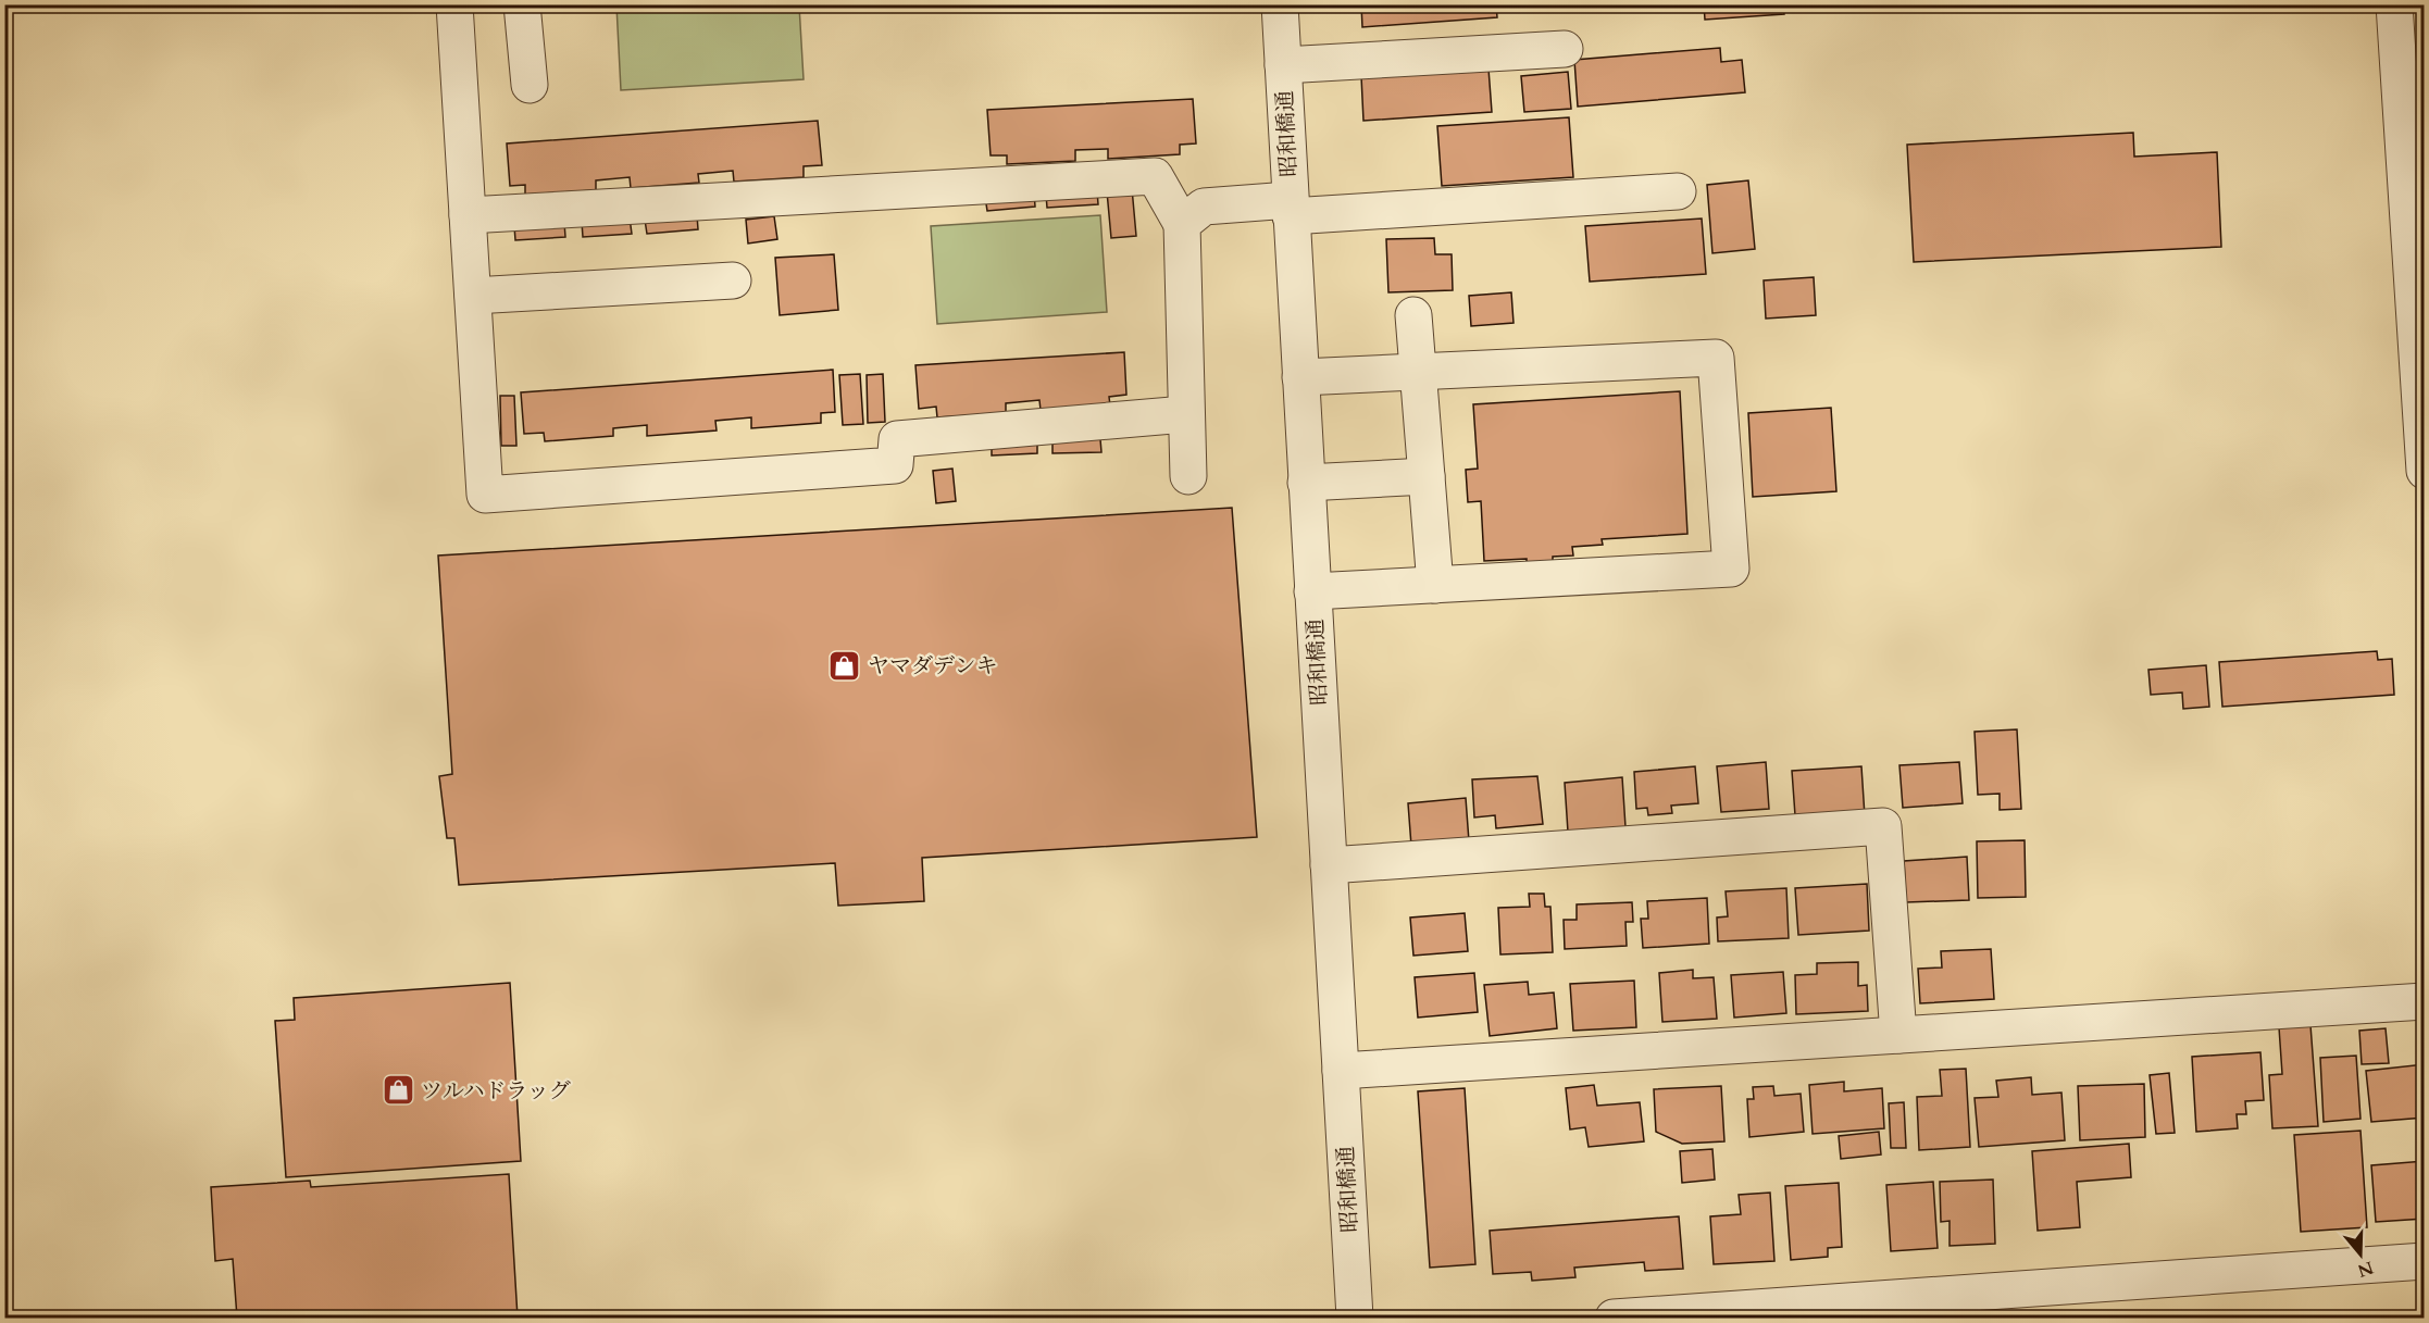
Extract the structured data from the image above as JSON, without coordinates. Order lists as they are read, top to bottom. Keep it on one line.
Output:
{"streets":{"street":["昭和橋通"]},"places":{"shop":["ヤマダデンキ","ツルハドラッグ"]},"north":"bottom"}
